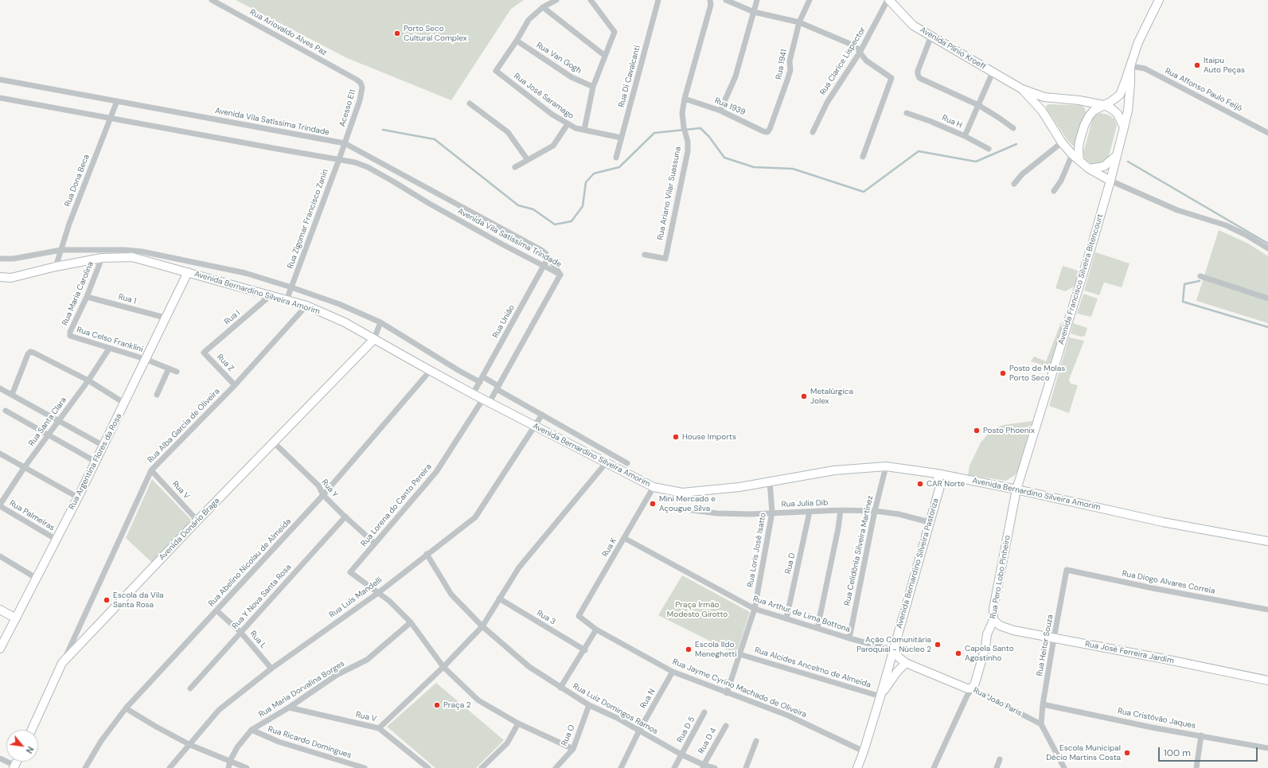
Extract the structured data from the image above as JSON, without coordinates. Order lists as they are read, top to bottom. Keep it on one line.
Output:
{"streets":{"main road":["Avenida Plínio Kroeff","Avenida Francisco Silveira Bitencourt","Avenida Bernardino Silveira Amorim","Rua Argentina Flores da Rosa","Avenida Donário Braga","Avenida Bernardino Silveira Pastoriza","Rua Pero Lobo Pinheiro","Rua José Ferreira Jardim","Rua João Paris"],"street":["Rua Ariovaldo Alves Paz","Rua Van Gogh","Rua Clarice Lispector","Rua 1941","Rua Di Cavalcanti","Rua Affonso Paulo Feijó","Rua José Saramago","Rua 1939","Acesso E11","Avenida Vila Satíssima Trindade","Rua H","Rua Dona Beca","Rua Ariano Vilar Suassuna","Rua Zigomar Francisco Zanin","Rua Maria Carolina","Rua 1","Rua I","Rua União","Rua Celso Franklini","Rua Z","Rua Santa Clara","Rua Alba Garcia de Oliveira","Rua Y","Rua V","Rua Julia Dib","Rua Lorena do Canto Pereira","Rua Palmeiras","Rua K","Rua Loris José Isatto","Rua Celidônia Silveira Martinez","Rua Abelino Nicolau de Almeida","Rua D","Rua Diogo Alvares Correia","Rua Y Nova Santa Rosa","Rua Luís Mandelli","Rua Arthur de Lima Bottona","Rua 3","Rua L","Rua Heitor Souza","Rua Alcides Ancelmo de Almeida","Rua Jayme Cyrino Machado de Oliveira","Rua Maria Dorvalina Borges","Rua N","Rua Luiz Domingos Ramos","Rua Cristóvão Jaques","Rua D 5","Rua O","Rua D 4","Rua Ricardo Domingues"]},"crossings":[["Rua Ariovaldo Alves Paz","Acesso E11"],["Avenida Plínio Kroeff","Rua Clarice Lispector"],["Avenida Plínio Kroeff","Avenida Francisco Silveira Bitencourt"],["Rua Van Gogh","Rua José Saramago"],["Rua 1941","Rua 1939"],["Rua Di Cavalcanti","Rua José Saramago"],["Rua Affonso Paulo Feijó","Avenida Francisco Silveira Bitencourt"],["Rua 1939","Rua Ariano Vilar Suassuna"],["Acesso E11","Avenida Vila Satíssima Trindade"],["Acesso E11","Rua Zigomar Francisco Zanin"],["Avenida Vila Satíssima Trindade","Rua Dona Beca"],["Avenida Vila Satíssima Trindade","Rua Zigomar Francisco Zanin"],["Avenida Vila Satíssima Trindade","Rua União"],["Rua Dona Beca","Avenida Bernardino Silveira Amorim"],["Rua Zigomar Francisco Zanin","Avenida Bernardino Silveira Amorim"],["Avenida Francisco Silveira Bitencourt","Avenida Bernardino Silveira Amorim"],["Avenida Francisco Silveira Bitencourt","Rua Pero Lobo Pinheiro"],["Avenida Bernardino Silveira Amorim","Rua Maria Carolina"],["Avenida Bernardino Silveira Amorim","Rua I"],["Avenida Bernardino Silveira Amorim","Rua União"],["Avenida Bernardino Silveira Amorim","Rua Alba Garcia de Oliveira"],["Avenida Bernardino Silveira Amorim","Rua Argentina Flores da Rosa"],["Avenida Bernardino Silveira Amorim","Rua Lorena do Canto Pereira"],["Avenida Bernardino Silveira Amorim","Avenida Donário Braga"],["Avenida Bernardino Silveira Amorim","Rua K"],["Avenida Bernardino Silveira Amorim","Rua Loris José Isatto"],["Avenida Bernardino Silveira Amorim","Rua Celidônia Silveira Martinez"],["Avenida Bernardino Silveira Amorim","Rua Abelino Nicolau de Almeida"],["Avenida Bernardino Silveira Amorim","Rua Pero Lobo Pinheiro"],["Avenida Bernardino Silveira Amorim","Rua Luís Mandelli"],["Rua Maria Carolina","Rua 1"],["Rua Maria Carolina","Rua Celso Franklini"],["Rua 1","Rua Argentina Flores da Rosa"],["Rua I","Rua Z"],["Rua Celso Franklini","Rua Santa Clara"],["Rua Celso Franklini","Rua Argentina Flores da Rosa"],["Rua Z","Rua Alba Garcia de Oliveira"],["Rua Santa Clara","Rua Palmeiras"],["Rua Alba Garcia de Oliveira","Rua V"],["Rua Alba Garcia de Oliveira","Avenida Donário Braga"],["Rua Argentina Flores da Rosa","Rua Palmeiras"],["Rua Y","Rua Lorena do Canto Pereira"],["Rua Y","Avenida Donário Braga"],["Rua Y","Rua Abelino Nicolau de Almeida"],["Rua Y","Rua Y Nova Santa Rosa"],["Rua V","Avenida Donário Braga"],["Rua V","Rua Maria Dorvalina Borges"],["Rua Julia Dib","Rua Loris José Isatto"],["Rua Julia Dib","Rua Celidônia Silveira Martinez"],["Rua Julia Dib","Rua D"],["Rua Julia Dib","Avenida Bernardino Silveira Pastoriza"],["Rua Lorena do Canto Pereira","Rua Luís Mandelli"],["Rua K","Rua Arthur de Lima Bottona"],["Rua K","Rua Jayme Cyrino Machado de Oliveira"],["Rua Loris José Isatto","Rua Arthur de Lima Bottona"],["Rua Loris José Isatto","Rua Alcides Ancelmo de Almeida"],["Rua Loris José Isatto","Rua Jayme Cyrino Machado de Oliveira"],["Rua Celidônia Silveira Martinez","Rua Arthur de Lima Bottona"],["Rua Abelino Nicolau de Almeida","Rua L"],["Rua D","Rua Arthur de Lima Bottona"],["Avenida Bernardino Silveira Pastoriza","Rua Arthur de Lima Bottona"],["Avenida Bernardino Silveira Pastoriza","Rua Alcides Ancelmo de Almeida"],["Avenida Bernardino Silveira Pastoriza","Rua Jayme Cyrino Machado de Oliveira"],["Avenida Bernardino Silveira Pastoriza","Rua João Paris"],["Rua Pero Lobo Pinheiro","Rua José Ferreira Jardim"],["Rua Pero Lobo Pinheiro","Rua João Paris"],["Rua Diogo Alvares Correia","Rua Heitor Souza"],["Rua Y Nova Santa Rosa","Rua L"],["Rua Luís Mandelli","Rua L"],["Rua Luís Mandelli","Rua Luiz Domingos Ramos"],["Rua Arthur de Lima Bottona","Rua João Paris"],["Rua Heitor Souza","Rua José Ferreira Jardim"],["Rua Heitor Souza","Rua João Paris"],["Rua Heitor Souza","Rua Cristóvão Jaques"],["Rua Jayme Cyrino Machado de Oliveira","Rua N"],["Rua Maria Dorvalina Borges","Rua Ricardo Domingues"],["Rua N","Rua Luiz Domingos Ramos"],["Rua Luiz Domingos Ramos","Rua D 5"],["Rua Luiz Domingos Ramos","Rua O"],["Rua Luiz Domingos Ramos","Rua D 4"]],"parks":["Praça Irmão Modesto Girotto"],"places":["Porto Seco Cultural Complex","Itaipu Auto Peças","Posto de Molas Porto Seco","Metalúrgica Jolex","Posto Phoenix","House Imports","CAR Norte","Mini Mercado e Açougue Silva","Escola da Vila Santa Rosa","Ação Comunitária Paroquial - Núcleo 2","Escola Ildo Meneghetti","Capela Santo Agostinho","Praça 2","Escola Municipal Décio Martins Costa"],"scale_bar":"100 m","north":"bottom right"}
